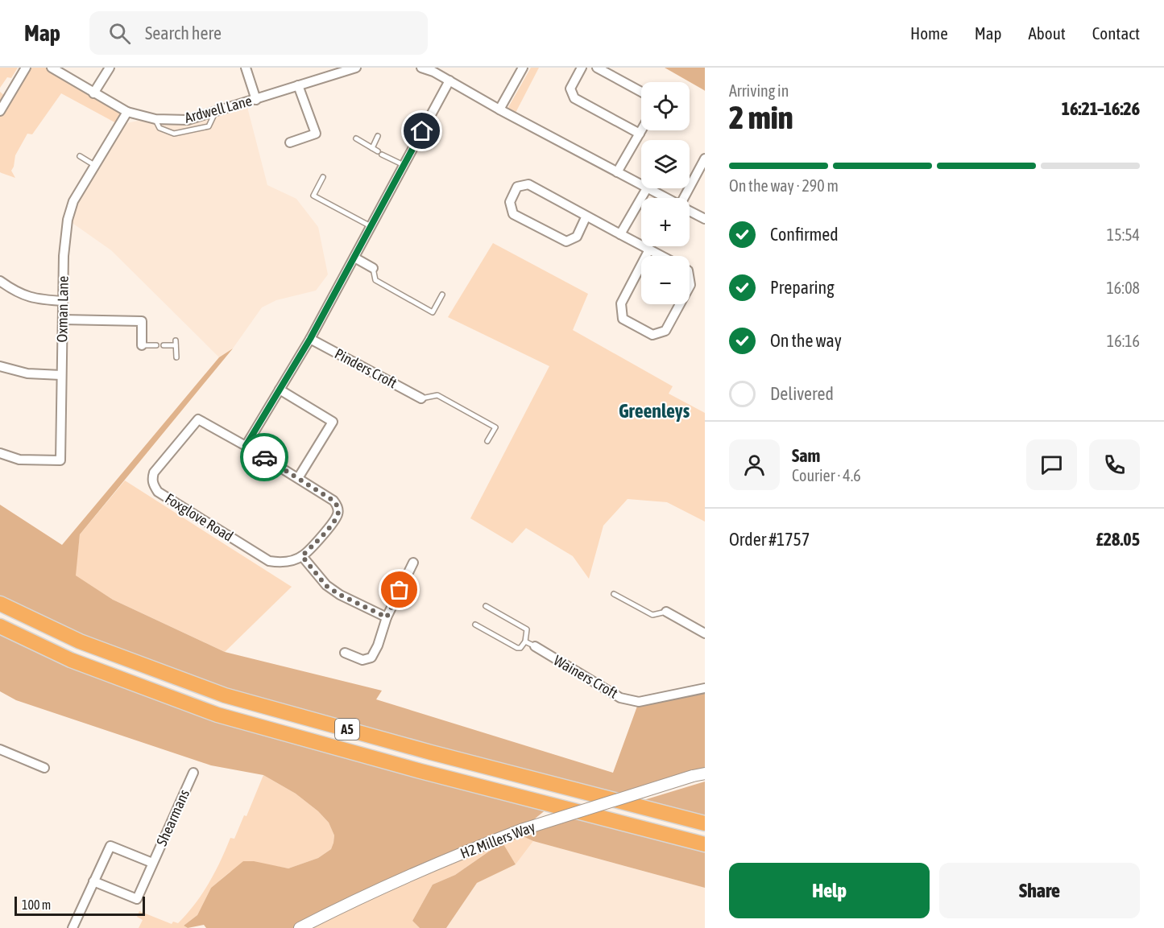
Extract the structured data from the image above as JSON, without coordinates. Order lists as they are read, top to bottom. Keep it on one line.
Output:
{"streets":{"highway":["A5"],"street":["Ardwell Lane","Oxman Lane","Pinders Croft","Foxglove Road","Wainers Croft","Shearmans","H2 Millers Way"]},"crossings":[["Ardwell Lane","Oxman Lane"]],"districts":["Greenleys"],"scale_bar":"100 m","page":{"header":"Map","search":"Search here","nav":["Home","Map","About","Contact"],"heading":["2 min","Arriving in","16:21–16:26"],"panel":["Sam","Courier · 4.6","Order #1757","£28.05"],"map_buttons":["+","−"],"bar":"On the way · 290 m","list":[["Confirmed","15:54"],["Preparing","16:08"],["On the way","16:16"],"Delivered"],"buttons":["Help","Share"],"scale":"100 m"}}
